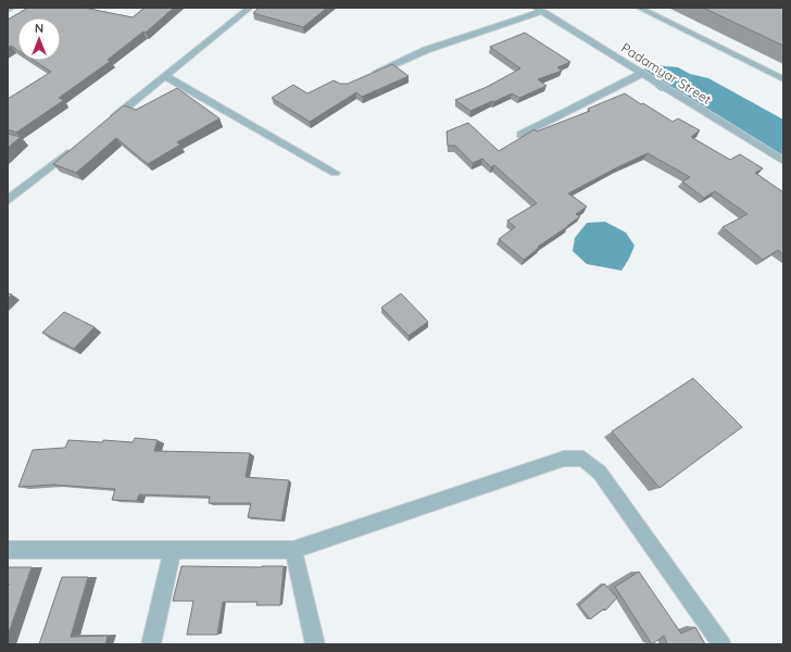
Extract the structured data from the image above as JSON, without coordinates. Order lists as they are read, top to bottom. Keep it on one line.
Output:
{"streets":{"street":["Padamyar Street"]},"north":"top"}
